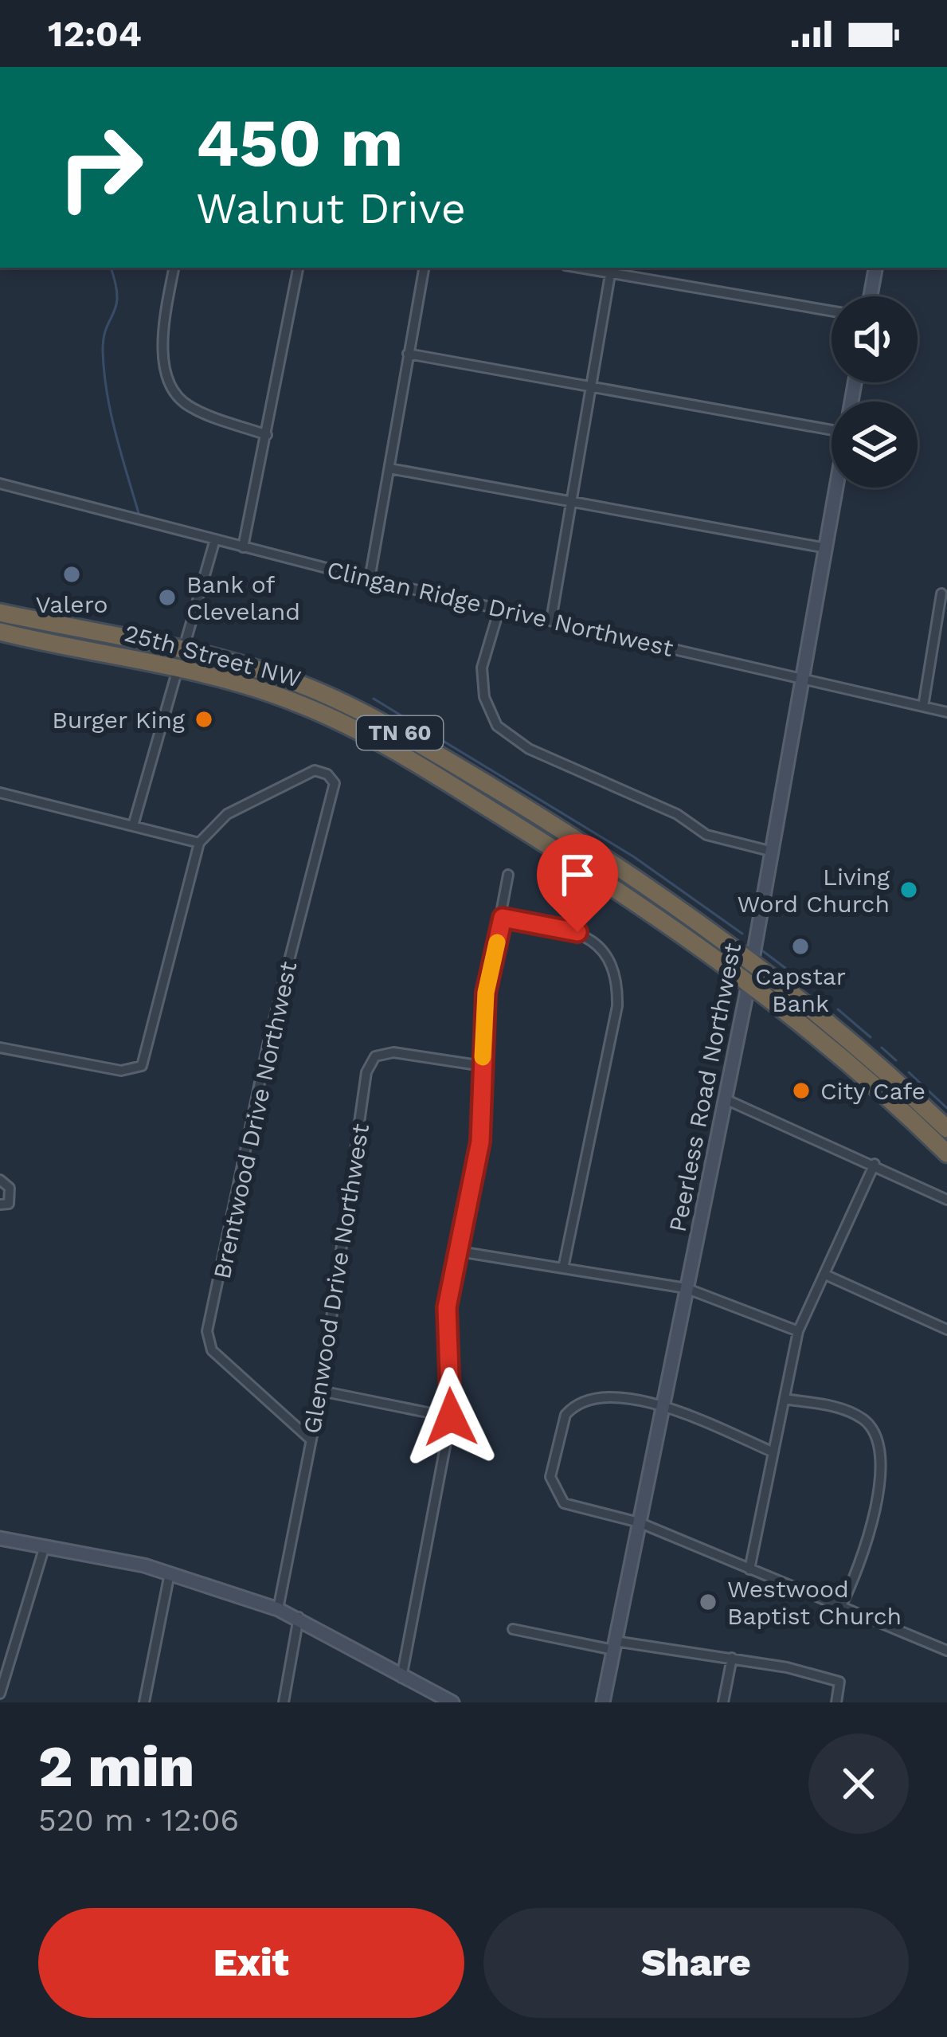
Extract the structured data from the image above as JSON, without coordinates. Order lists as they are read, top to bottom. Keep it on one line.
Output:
{"streets":{"highway":["25th Street NW","TN 60"],"street":["Clingan Ridge Drive Northwest","Peerless Road Northwest","Brentwood Drive Northwest","Glenwood Drive Northwest"]},"crossings":[["Clingan Ridge Drive Northwest","Peerless Road Northwest"],["25th Street NW","TN 60"],["25th Street NW","Peerless Road Northwest"],["TN 60","Peerless Road Northwest"],["Brentwood Drive Northwest","Glenwood Drive Northwest"]],"places":["Valero","Bank of Cleveland","Burger King","Living Word Church","Capstar Bank","City Cafe","Westwood Baptist Church"],"page":{"status":"12:04","turn":["450 m","Walnut Drive"],"heading":["2 min","520 m · 12:06"],"buttons":["Exit","Share"]}}
